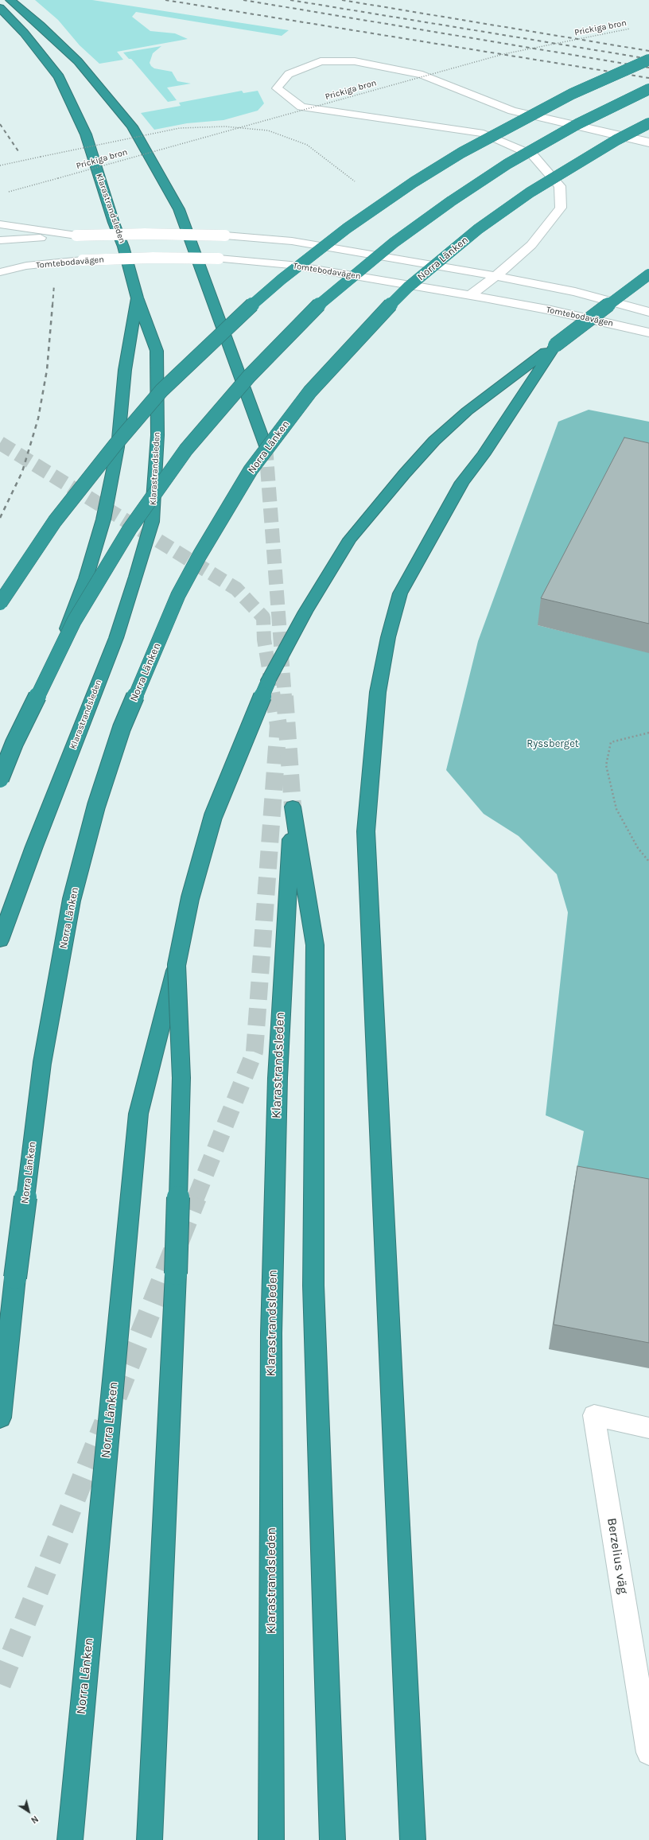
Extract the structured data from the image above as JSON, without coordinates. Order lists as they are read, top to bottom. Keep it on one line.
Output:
{"streets":{"highway":["Klarastrandsleden","Norra Länken"],"street":["Tomtebodavägen","Berzelius väg"],"path":["Prickiga bron"]},"parks":["Ryssberget"],"north":"bottom right"}
